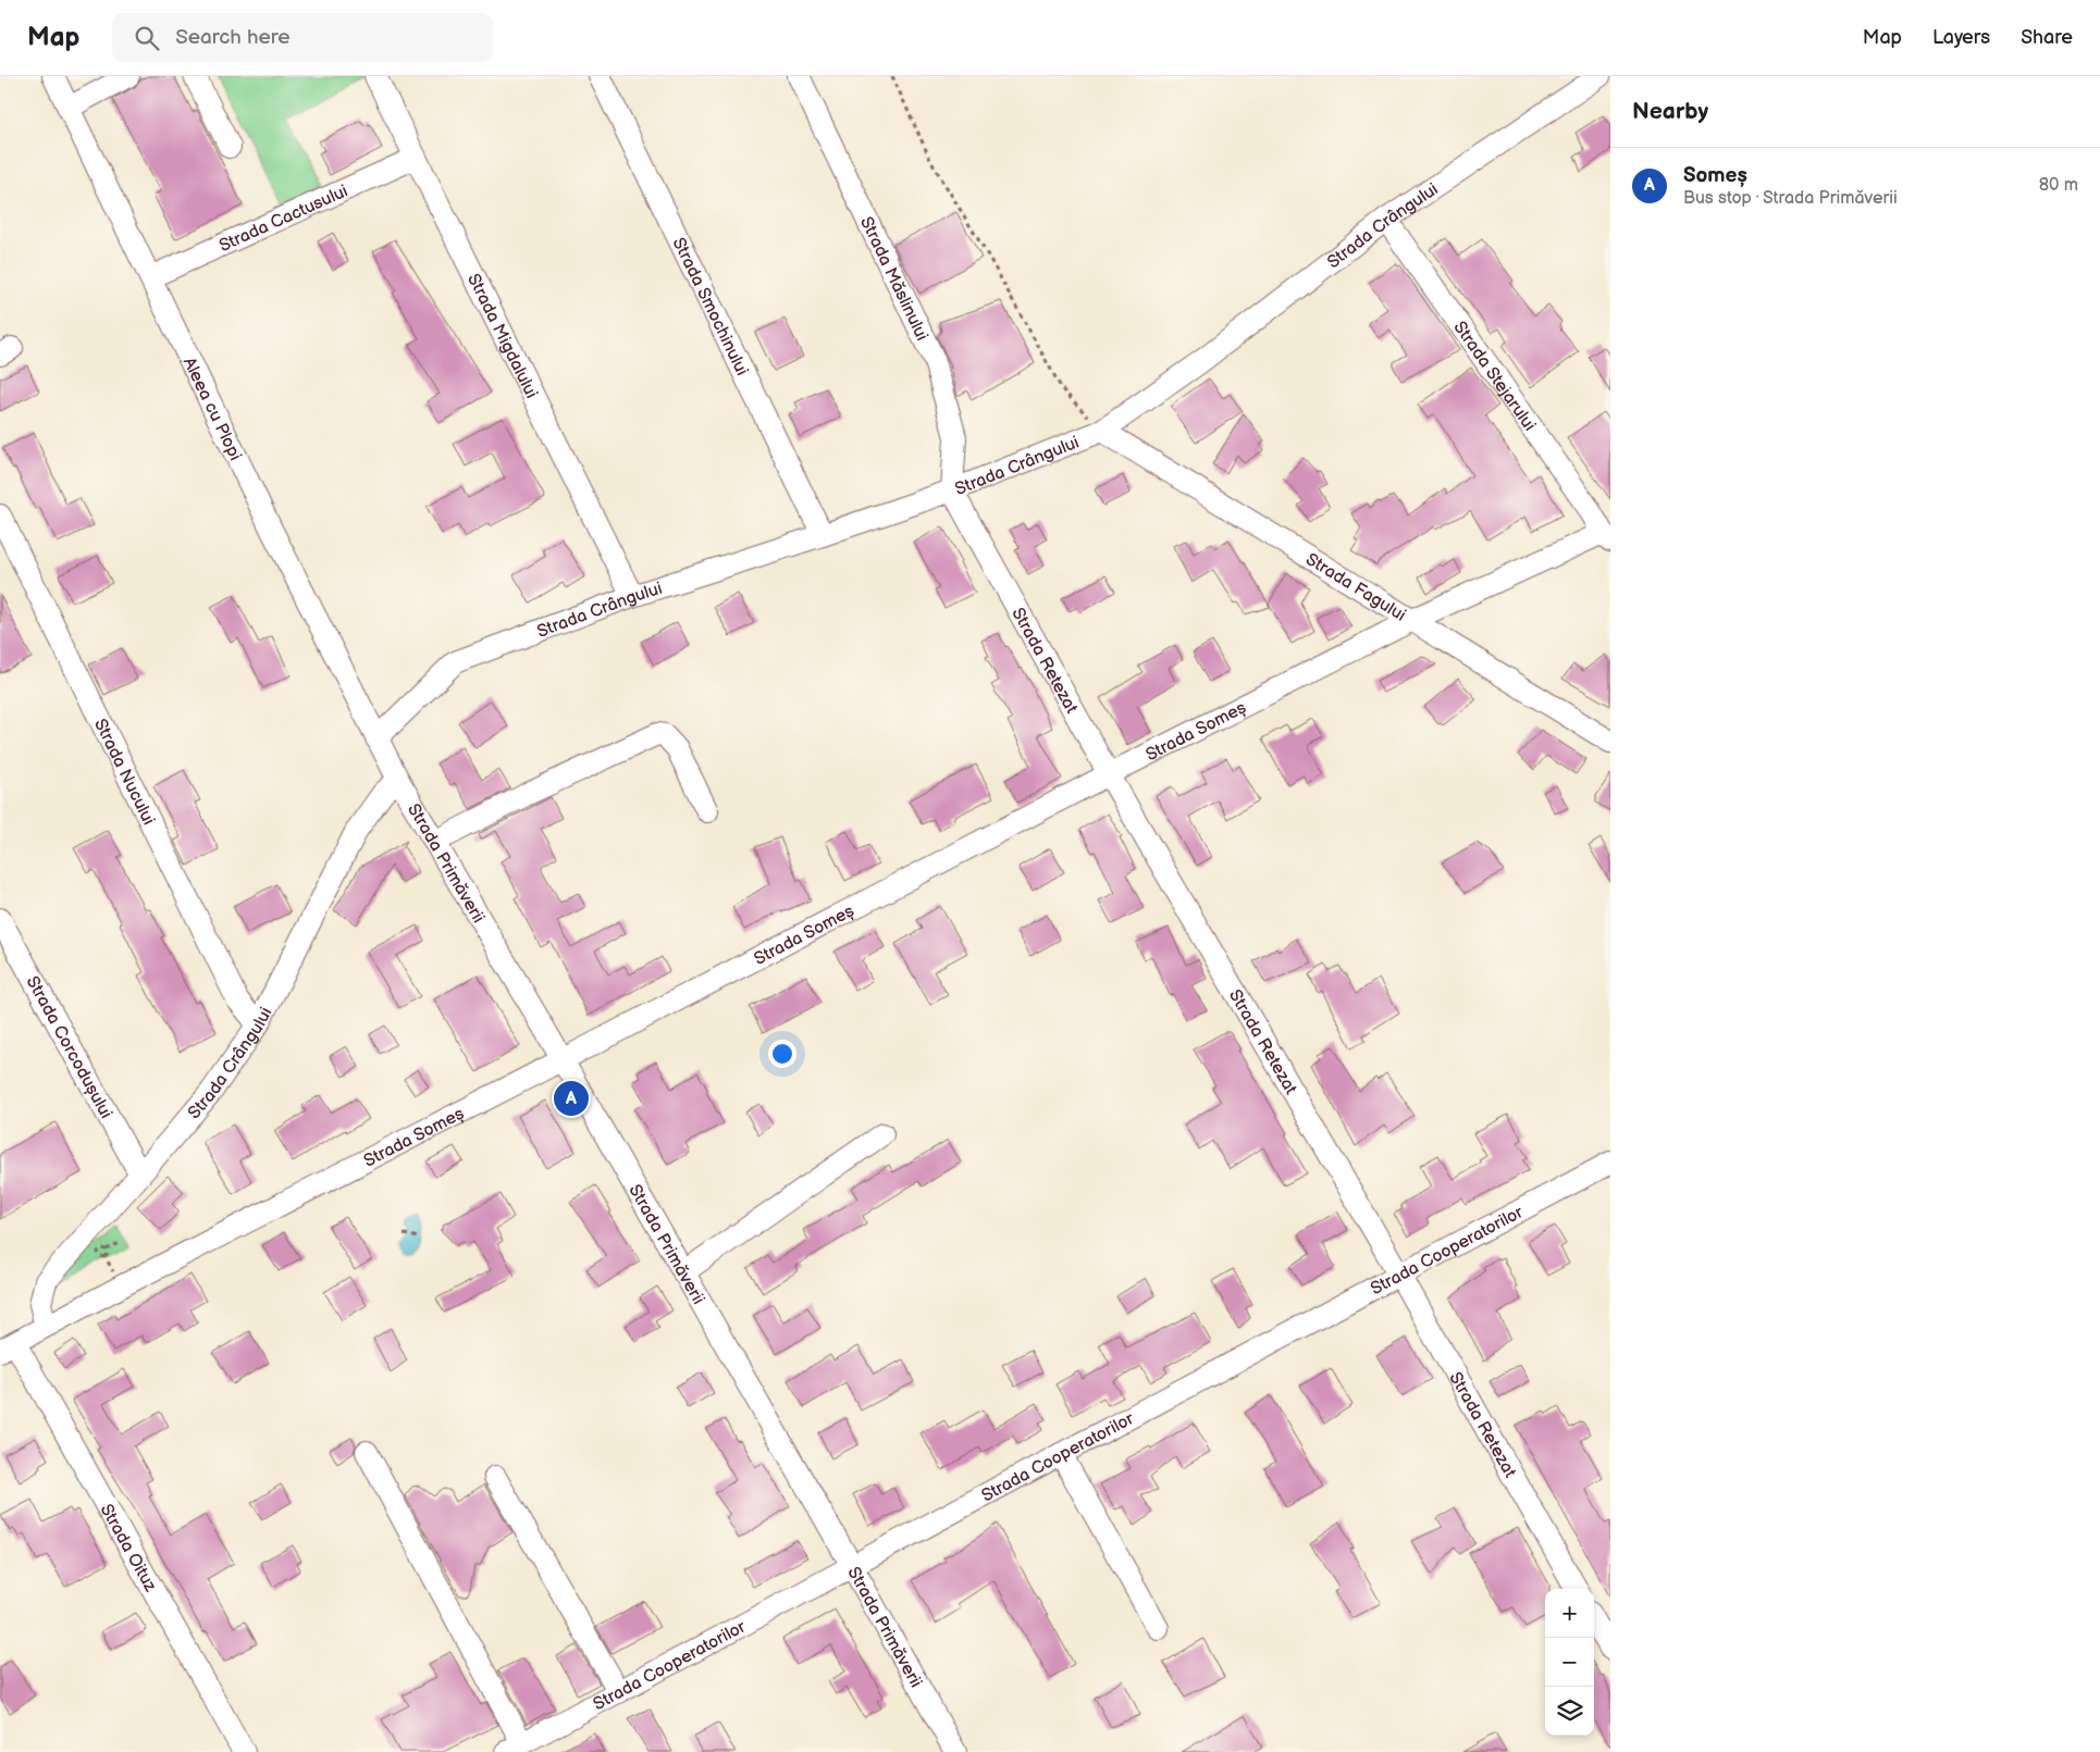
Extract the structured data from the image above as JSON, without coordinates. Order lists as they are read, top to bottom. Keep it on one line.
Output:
{"streets":{"street":["Strada Cactusului","Strada Crângului","Strada Măslinului","Strada Smochinului","Strada Migdalului","Strada Stejarului","Aleea cu Plopi","Strada Fagului","Strada Retezat","Strada Someș","Strada Nucului","Strada Primăverii","Strada Corcodușului","Strada Cooperatorilor","Strada Oituz"]},"crossings":[["Strada Cactusului","Strada Migdalului"],["Strada Cactusului","Aleea cu Plopi"],["Strada Crângului","Strada Măslinului"],["Strada Crângului","Strada Smochinului"],["Strada Crângului","Strada Migdalului"],["Strada Crângului","Strada Stejarului"],["Strada Crângului","Aleea cu Plopi"],["Strada Crângului","Strada Fagului"],["Strada Crângului","Strada Retezat"],["Strada Crângului","Strada Someș"],["Strada Crângului","Strada Nucului"],["Strada Crângului","Strada Primăverii"],["Strada Crângului","Strada Corcodușului"],["Strada Măslinului","Strada Retezat"],["Strada Stejarului","Strada Someș"],["Aleea cu Plopi","Strada Primăverii"],["Strada Fagului","Strada Someș"],["Strada Retezat","Strada Someș"],["Strada Retezat","Strada Cooperatorilor"],["Strada Someș","Strada Primăverii"],["Strada Someș","Strada Oituz"],["Strada Primăverii","Strada Cooperatorilor"]],"page":{"header":"Map","search":"Search here","nav":["Map","Layers","Share"],"heading":"Nearby","list":[{"mark":"A","name":"Someș","note":"Bus stop · Strada Primăverii","value":"80 m"}],"pins":"A","map_buttons":["+","−"]}}
